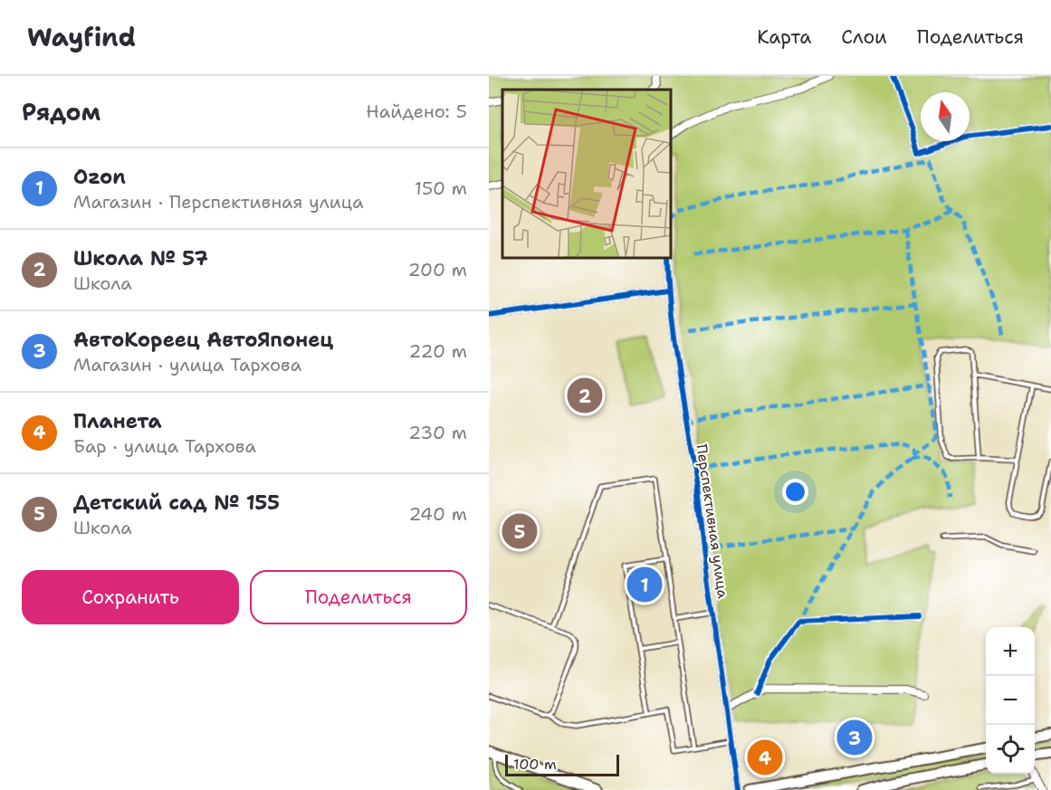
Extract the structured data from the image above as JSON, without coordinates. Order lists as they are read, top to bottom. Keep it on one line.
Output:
{"streets":{"street":["Перспективная улица"]},"scale_bar":"100 m","north":"top","page":{"header":"Wayfind","nav":["Карта","Слои","Поделиться"],"heading":["Рядом","Найдено: 5"],"list":[{"mark":"1","name":"Ozon","note":"Магазин · Перспективная улица","value":"150 m"},{"mark":"2","name":"Школа № 57","note":"Школа","value":"200 m"},{"mark":"3","name":"АвтоКореец АвтоЯпонец","note":"Магазин · улица Тархова","value":"220 m"},{"mark":"4","name":"Планета","note":"Бар · улица Тархова","value":"230 m"},{"mark":"5","name":"Детский сад № 155","note":"Школа","value":"240 m"}],"pins":["2","5","1","3","4"],"buttons":["Сохранить","Поделиться"],"map_buttons":["+","−"],"scale":"100 m"}}
